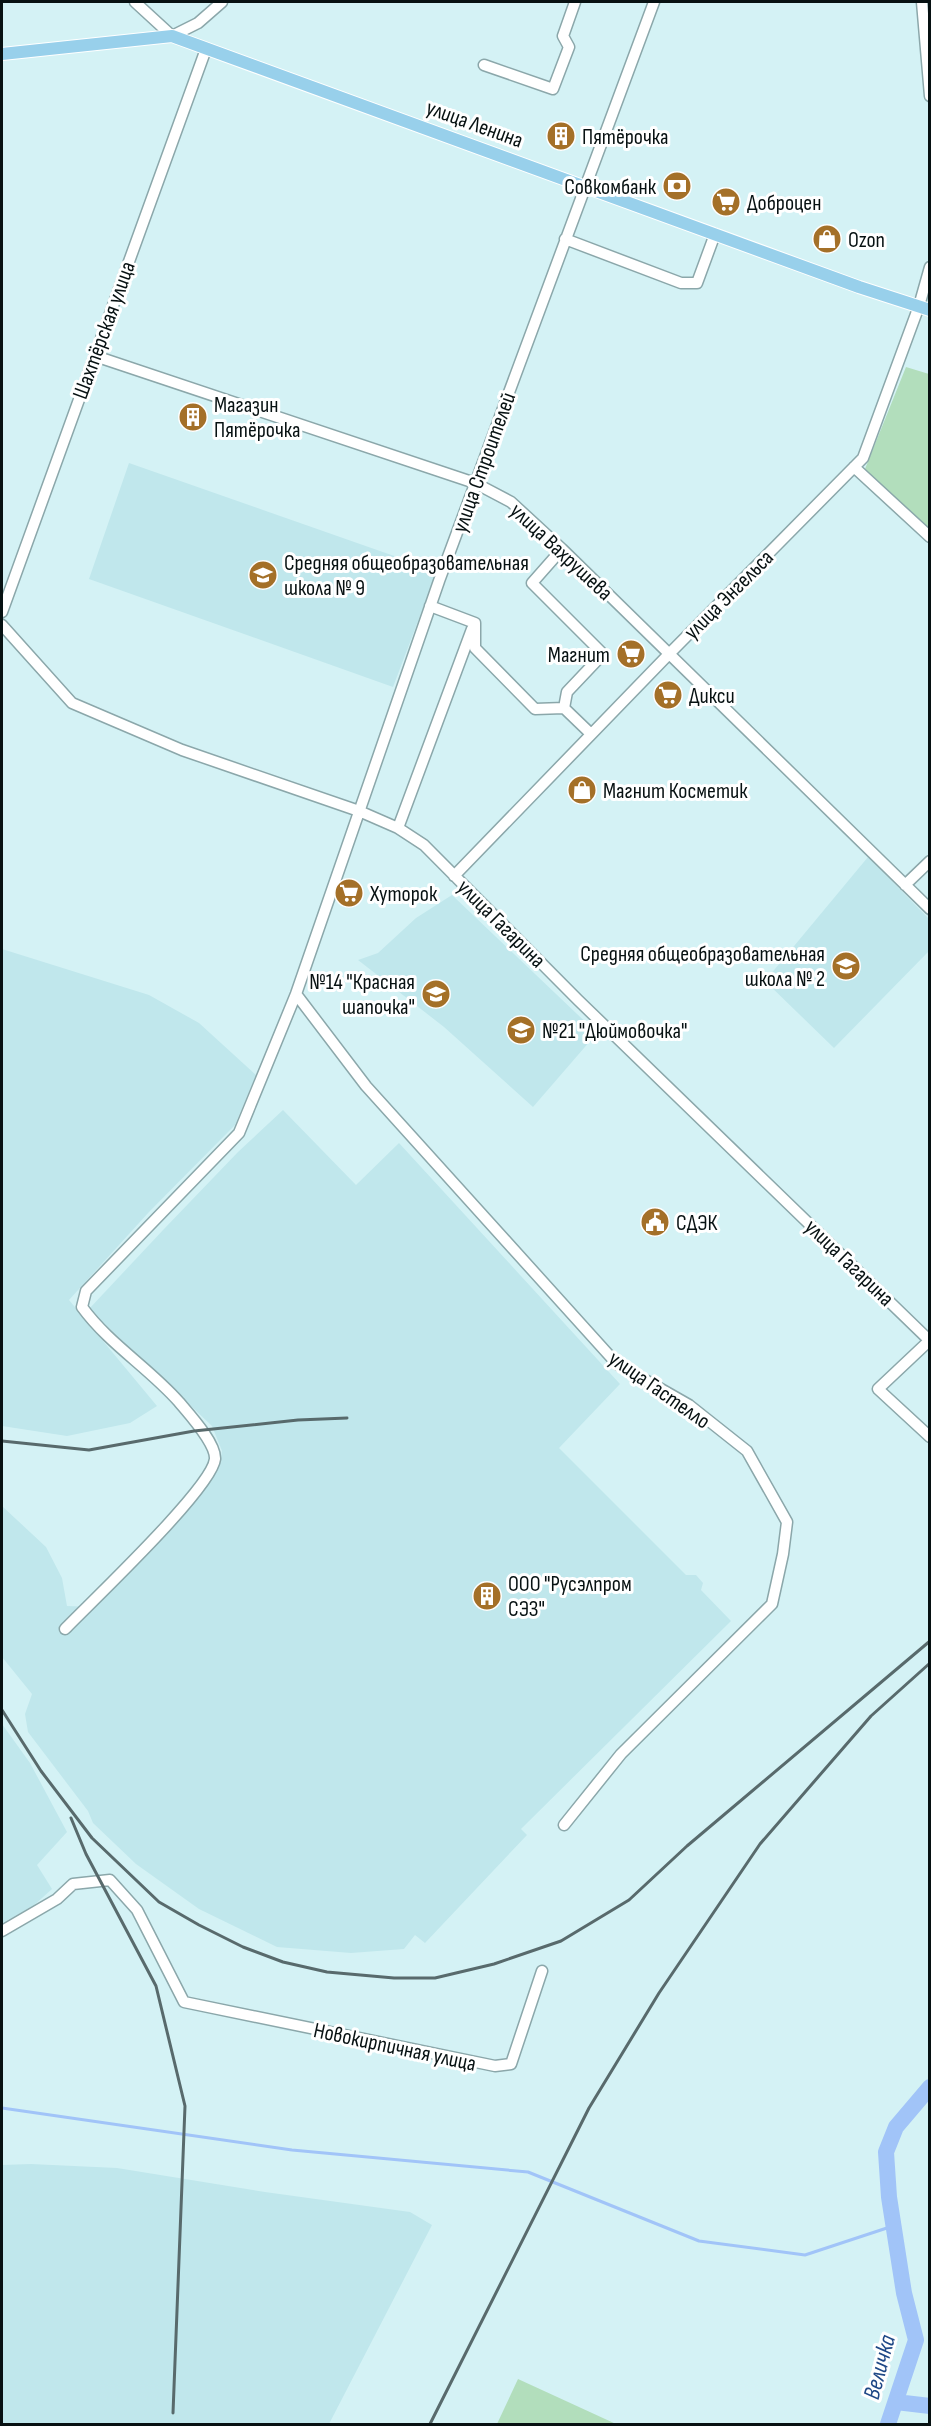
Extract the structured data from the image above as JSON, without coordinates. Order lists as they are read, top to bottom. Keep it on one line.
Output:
{"streets":{"main road":["улица Ленина"],"street":["Шахтёрская улица","улица Строителей","улица Вахрушева","улица Энгельса","улица Гагарина","улица Гастелло","Новокирпичная улица"]},"crossings":[["улица Ленина","Шахтёрская улица"],["улица Ленина","улица Строителей"],["улица Ленина","улица Энгельса"],["Шахтёрская улица","улица Вахрушева"],["улица Строителей","улица Вахрушева"],["улица Строителей","улица Гагарина"],["улица Строителей","улица Гастелло"],["улица Вахрушева","улица Энгельса"],["улица Энгельса","улица Гагарина"]],"water":["Величка"],"places":{"building":["Пятёрочка","Магазин Пятёрочка","ООО \"Русэлпром СЭЗ\""],"bank":["Совкомбанк"],"supermarket":["Доброцен","Магнит","Дикси","Хуторок"],"shop":["Ozon","Магнит Косметик"],"school or university":["Средняя общеобразовательная школа № 9","Средняя общеобразовательная школа № 2","№14 \"Красная шапочка\"","№21 \"Дюймовочка\""],"public building":["СДЭК"]}}
